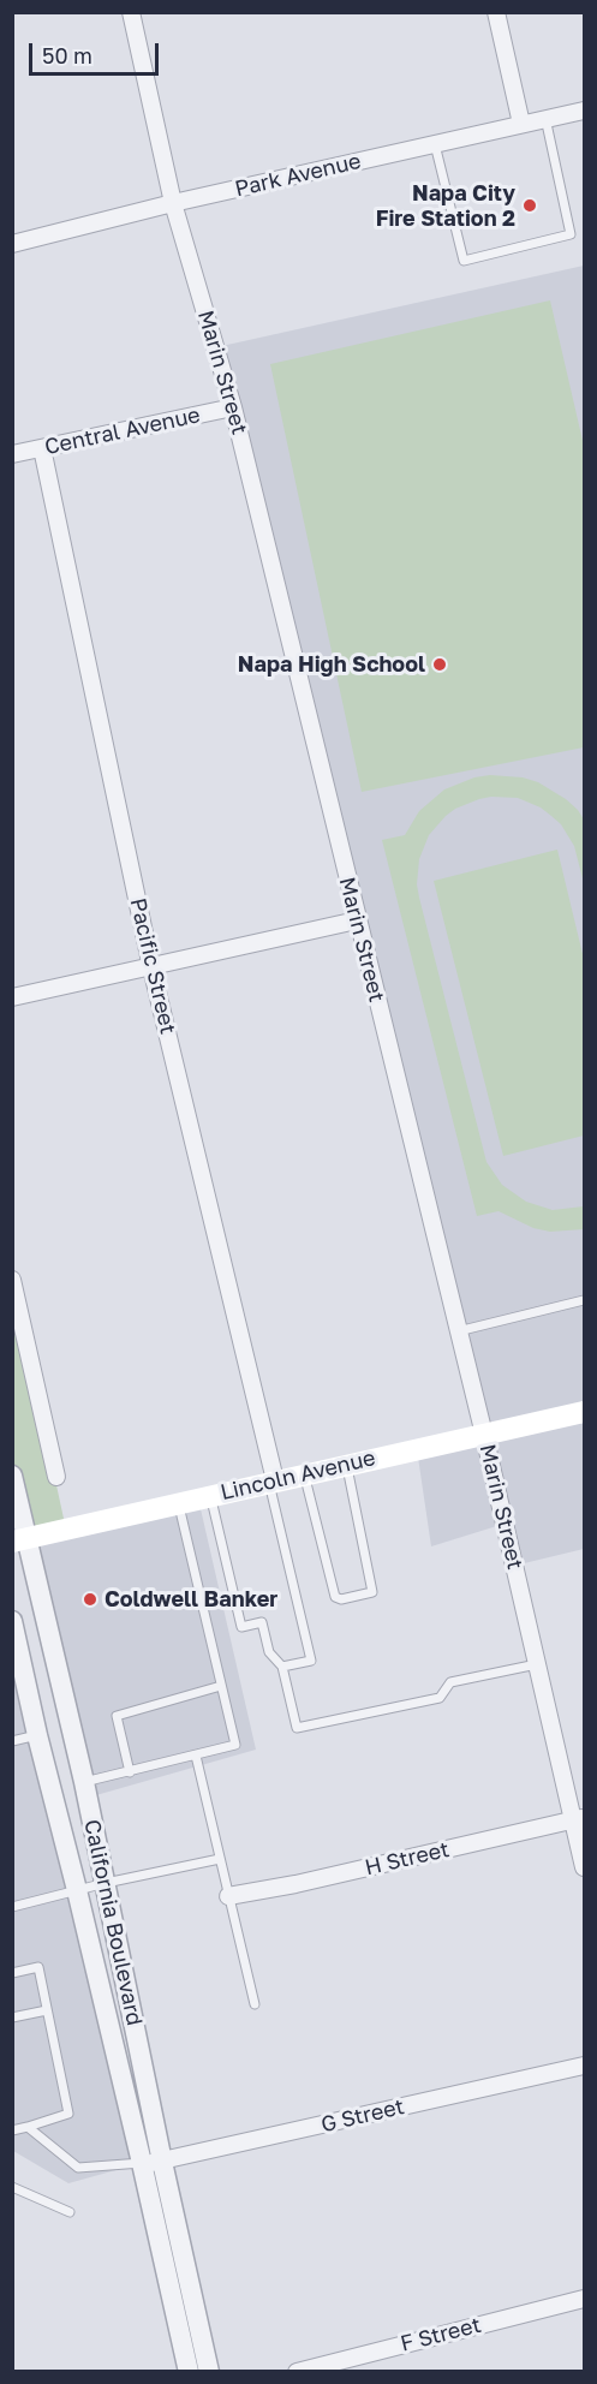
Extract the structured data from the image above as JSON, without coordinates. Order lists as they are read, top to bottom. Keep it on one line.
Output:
{"streets":{"main road":["Lincoln Avenue"],"street":["Park Avenue","Marin Street","Central Avenue","Pacific Street","H Street","California Boulevard","G Street","F Street"]},"crossings":[["Park Avenue","Marin Street"],["Marin Street","Central Avenue"],["Marin Street","Lincoln Avenue"],["Marin Street","H Street"],["Central Avenue","Pacific Street"],["Pacific Street","Lincoln Avenue"],["Lincoln Avenue","California Boulevard"],["California Boulevard","G Street"]],"places":["Napa City Fire Station 2","Napa High School","Coldwell Banker"],"scale_bar":"50 m"}
